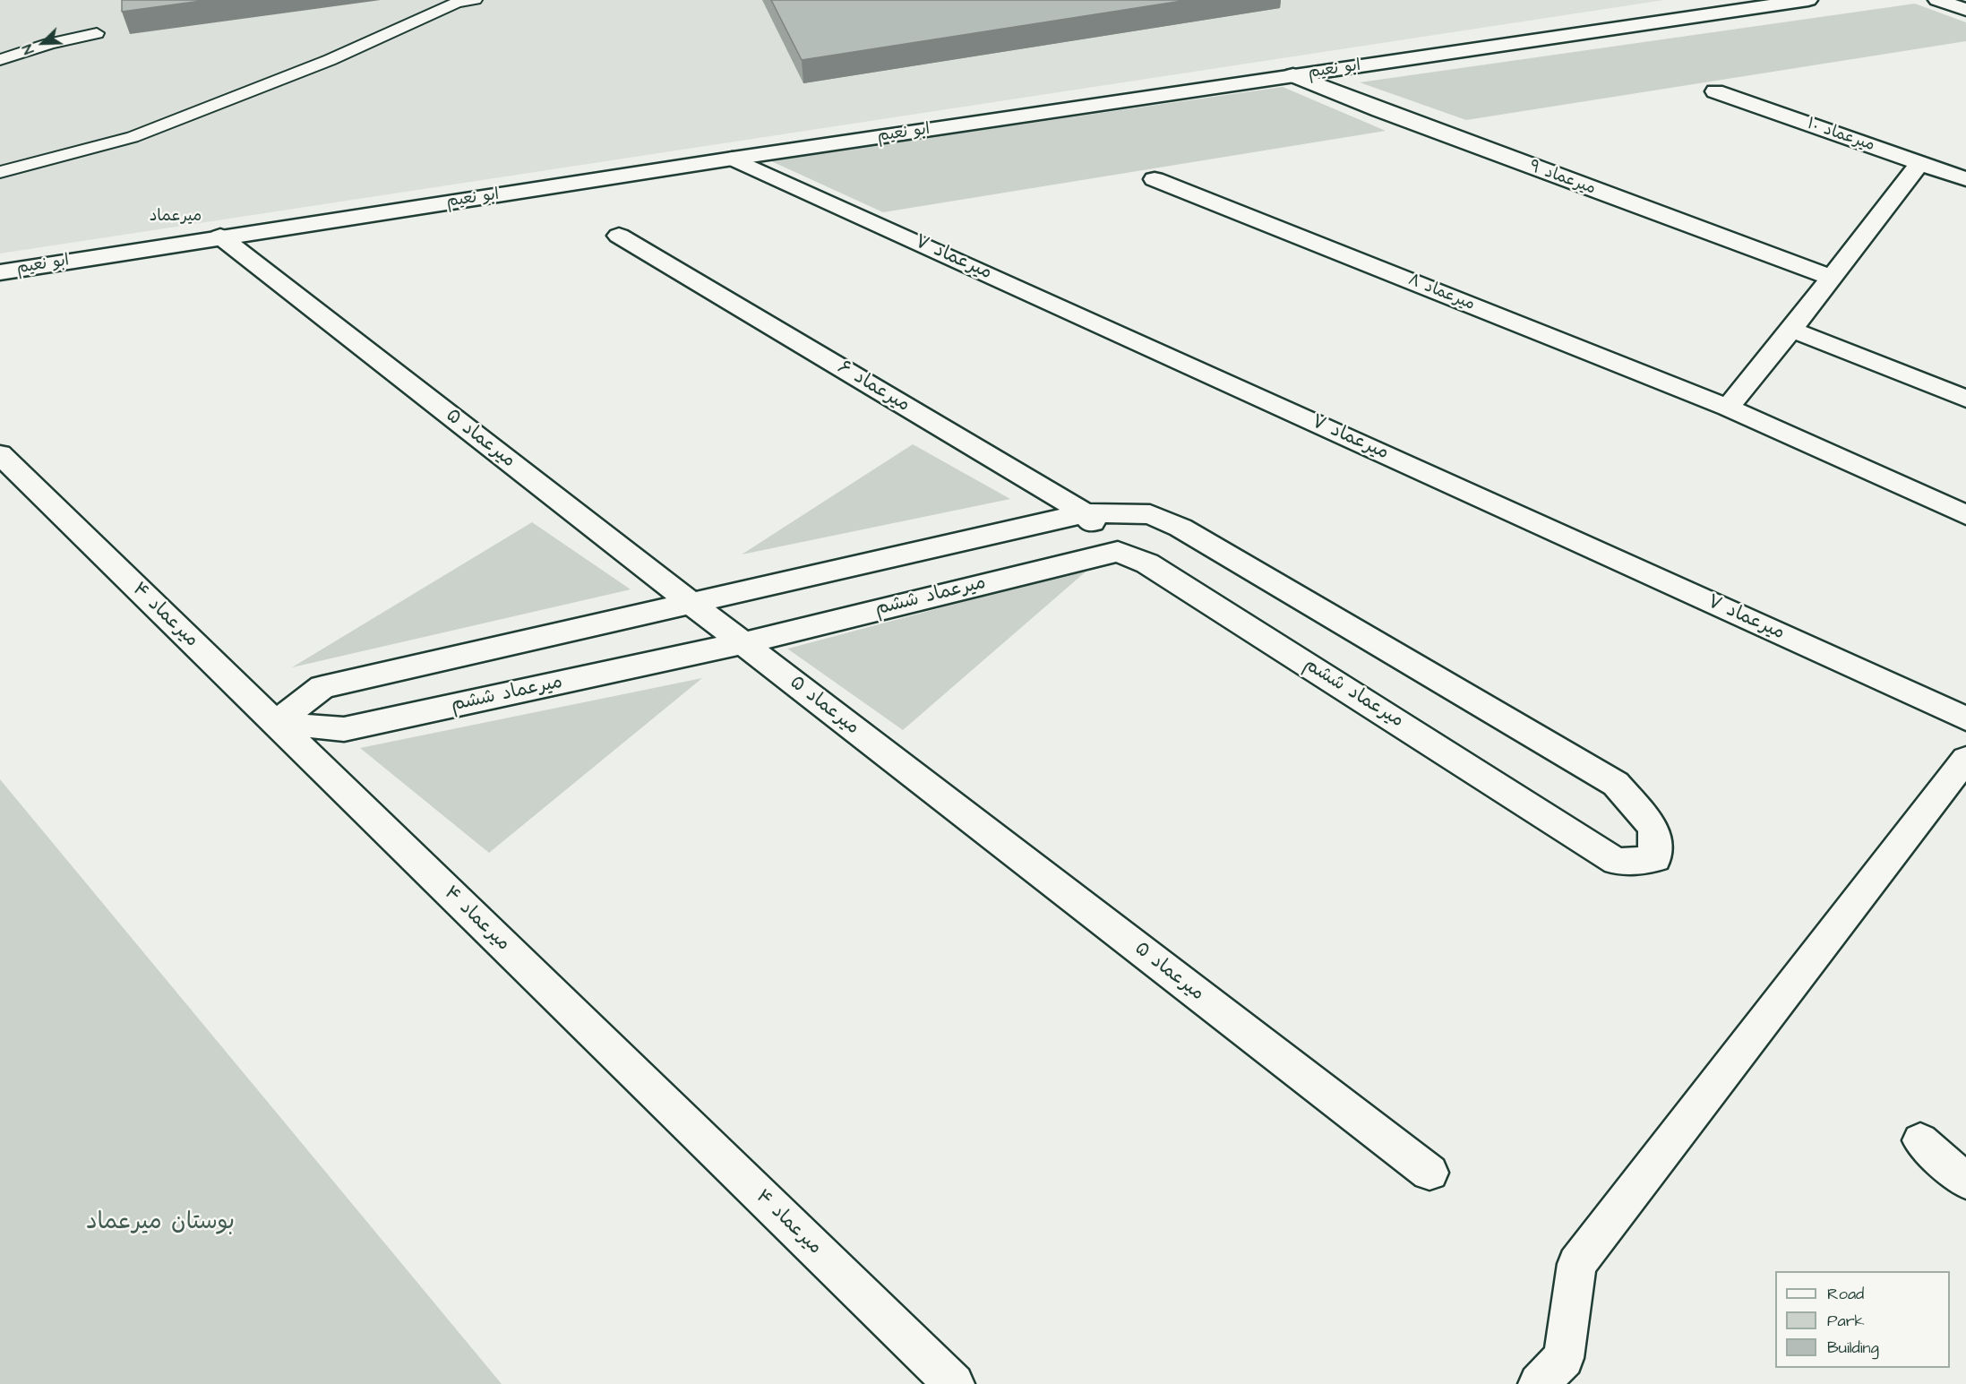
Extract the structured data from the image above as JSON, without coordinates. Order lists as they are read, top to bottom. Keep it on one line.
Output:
{"streets":{"street":["ابو نعیم","میرعماد ۱۰","میرعماد ۹","میرعماد ۷","میرعماد ۸","میرعماد ۶","میرعماد ۵","میرعماد ششم","میرعماد ۴"]},"crossings":[["ابو نعیم","میرعماد ۹"],["ابو نعیم","میرعماد ۷"],["ابو نعیم","میرعماد ۵"],["میرعماد ۶","میرعماد ششم"],["میرعماد ۵","میرعماد ششم"],["میرعماد ششم","میرعماد ۴"]],"districts":["میرعماد"],"parks":["بوستان میرعماد"],"legend":["Road","Park","Building"],"north":"bottom left"}
